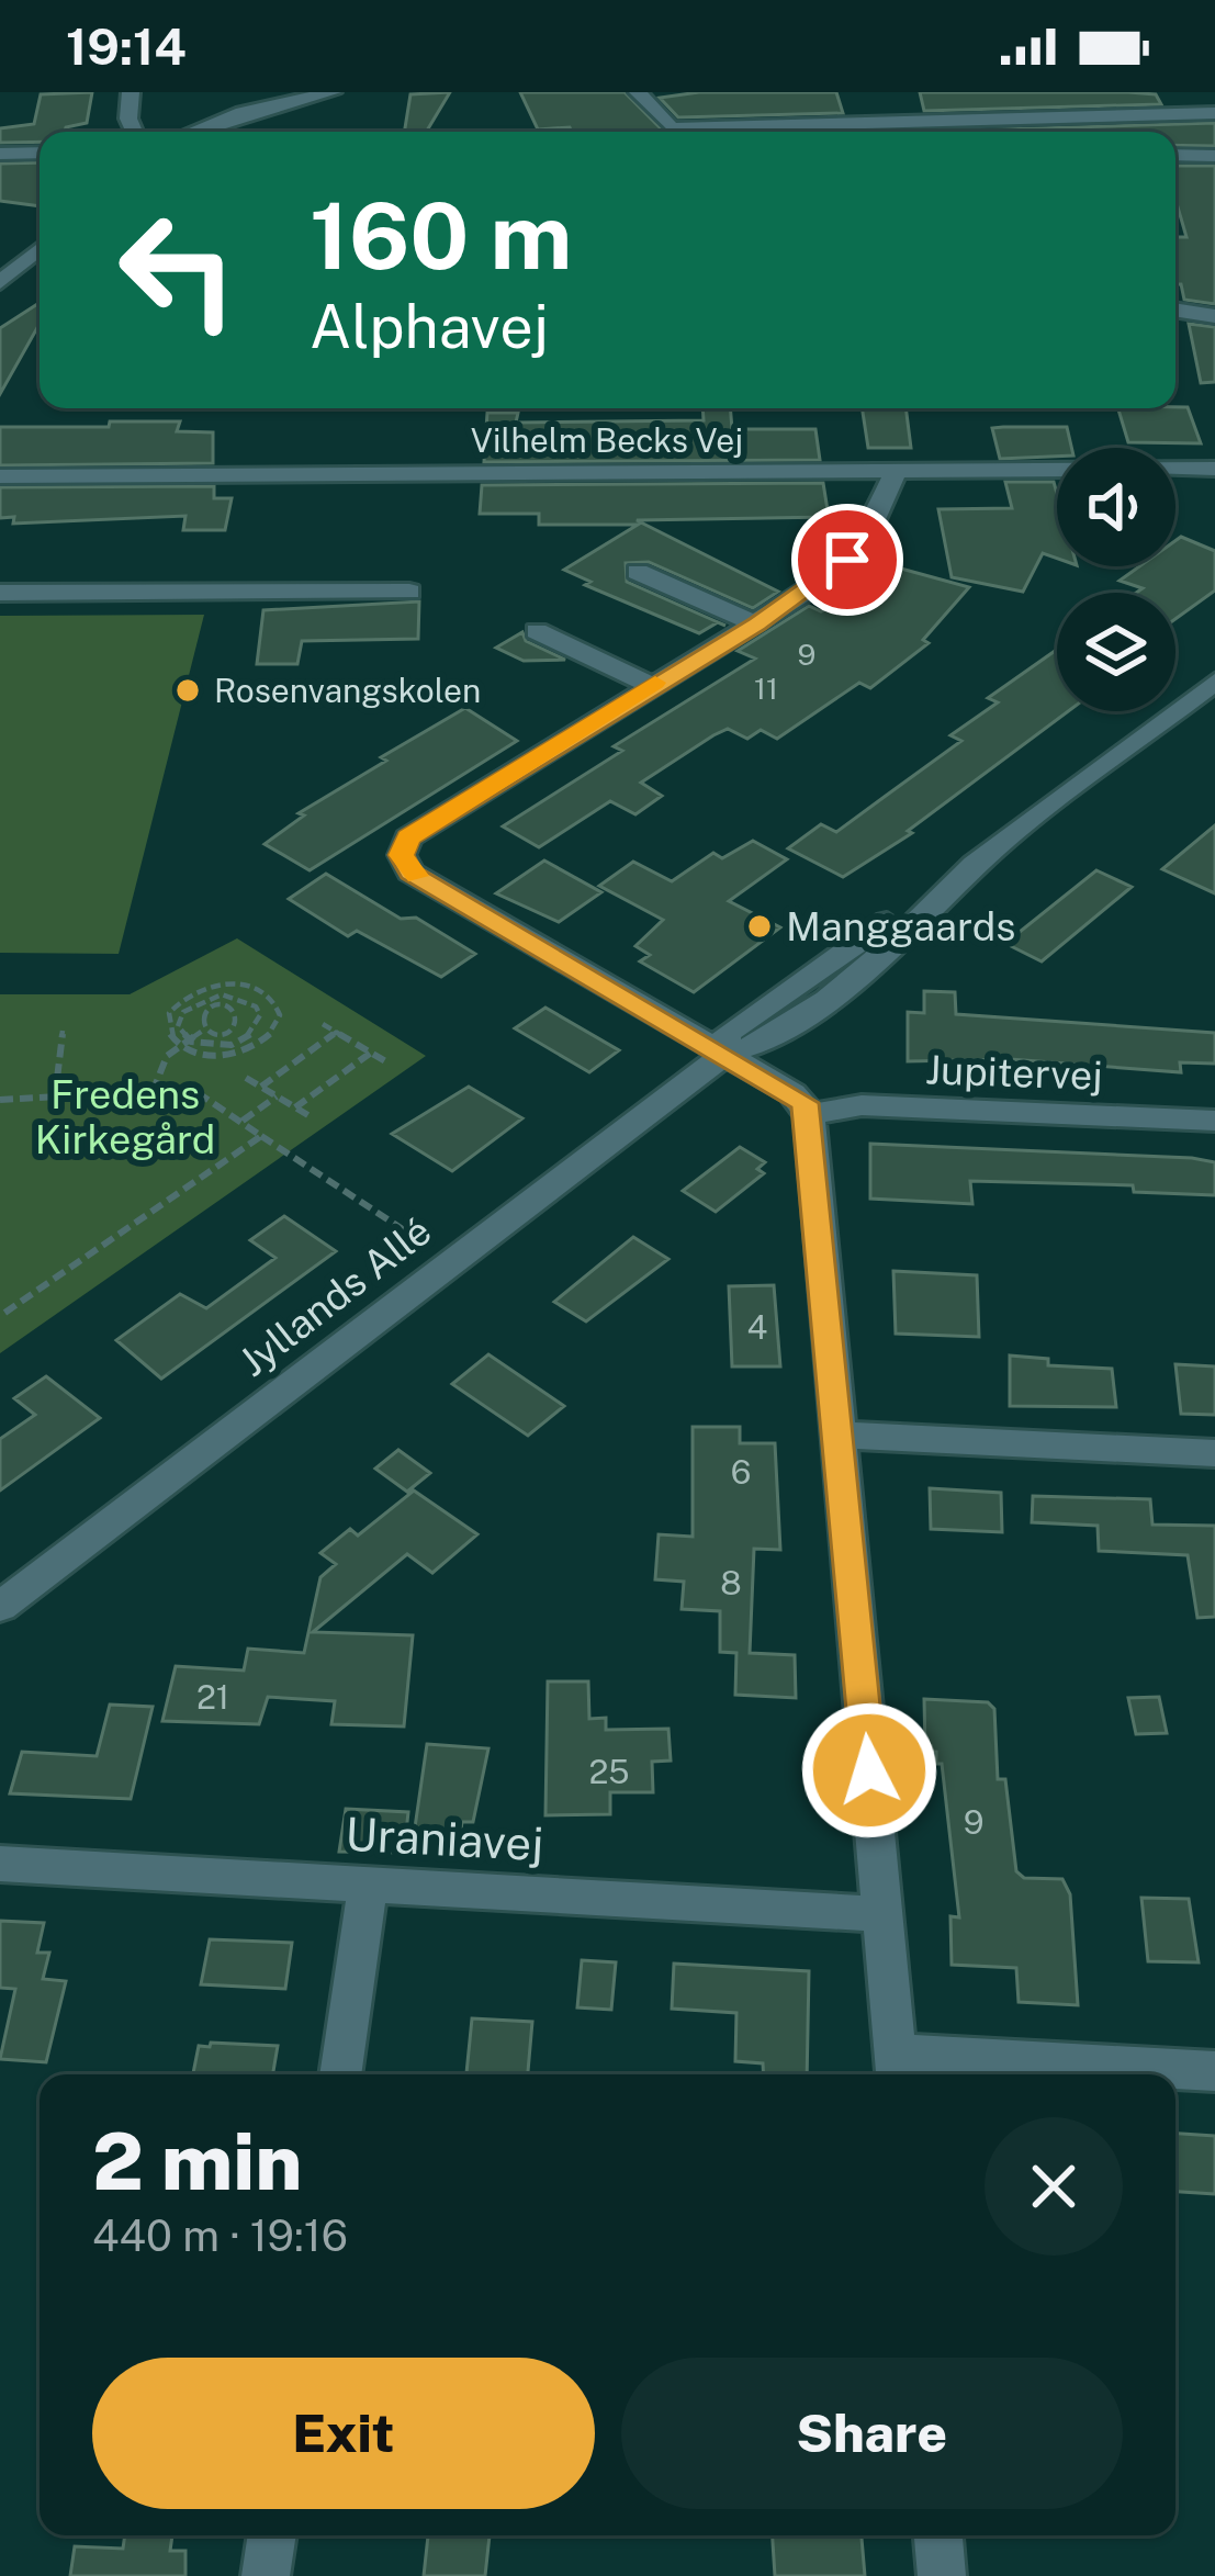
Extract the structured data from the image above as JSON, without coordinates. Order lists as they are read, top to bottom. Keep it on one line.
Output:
{"streets":{"street":["Vilhelm Becks Vej","Jupitervej","Jyllands Allé","Uraniavej"]},"parks":["Fredens Kirkegård"],"places":["Rosenvangskolen","Manggaards"],"house_numbers":["9","11","4","6","8","21","25","9"],"page":{"status":"19:14","turn":["160 m","Alphavej"],"heading":["2 min","440 m · 19:16"],"buttons":["Exit","Share"]}}
